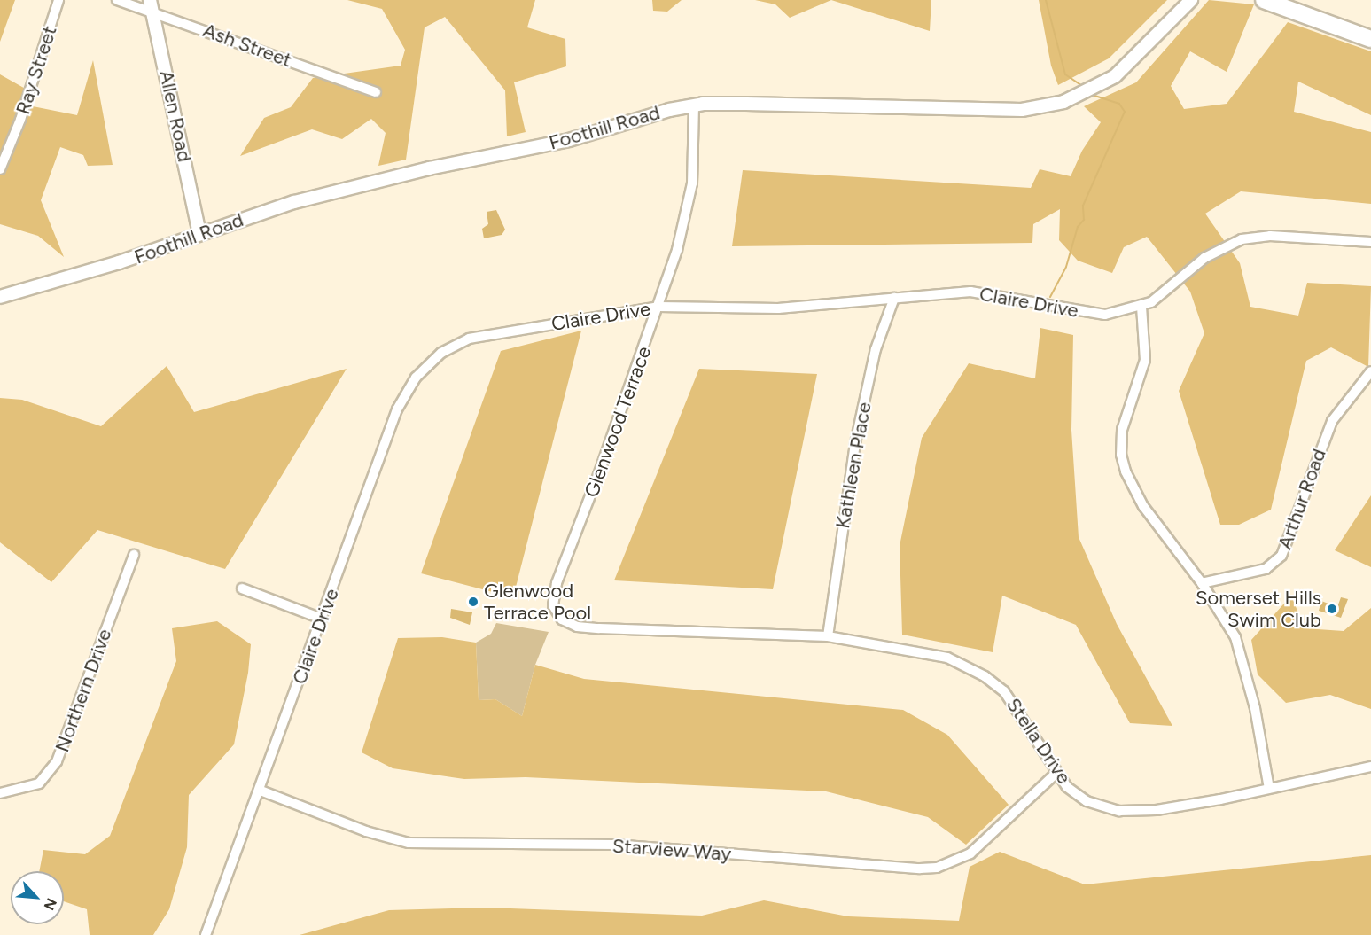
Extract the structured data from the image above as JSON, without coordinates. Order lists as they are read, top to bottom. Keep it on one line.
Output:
{"streets":{"street":["Ash Street","Ray Street","Allen Road","Foothill Road","Claire Drive","Glenwood Terrace","Kathleen Place","Arthur Road","Northern Drive","Stella Drive","Starview Way"]},"crossings":[["Ash Street","Allen Road"],["Allen Road","Foothill Road"],["Foothill Road","Glenwood Terrace"],["Claire Drive","Glenwood Terrace"],["Claire Drive","Kathleen Place"],["Claire Drive","Starview Way"],["Glenwood Terrace","Stella Drive"],["Kathleen Place","Stella Drive"],["Stella Drive","Starview Way"]],"places":["Glenwood Terrace Pool","Somerset Hills Swim Club"],"north":"bottom right"}
